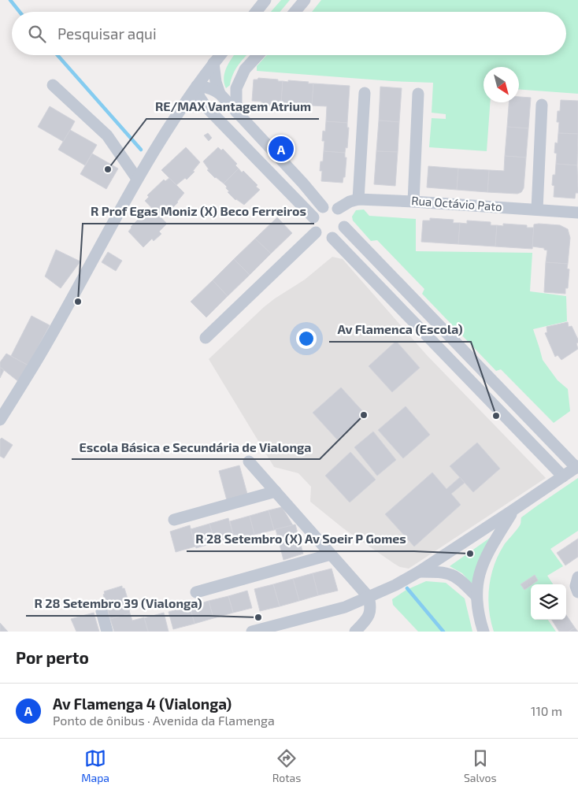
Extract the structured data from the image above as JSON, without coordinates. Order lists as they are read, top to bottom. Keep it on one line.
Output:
{"streets":{"street":["Rua Octávio Pato"]},"places":["RE/MAX Vantagem Atrium","R Prof Egas Moniz (X) Beco Ferreiros","Escola Básica e Secundária de Vialonga","Av Flamenca (Escola)","R 28 Setembro (X) Av Soeir P Gomes","R 28 Setembro 39 (Vialonga)"],"north":"bottom right","page":{"search":"Pesquisar aqui","pins":"A","heading":"Por perto","list":[{"mark":"A","name":"Av Flamenga 4 (Vialonga)","note":"Ponto de ônibus · Avenida da Flamenga","value":"110 m"}],"nav":["Mapa","Rotas","Salvos"]}}
